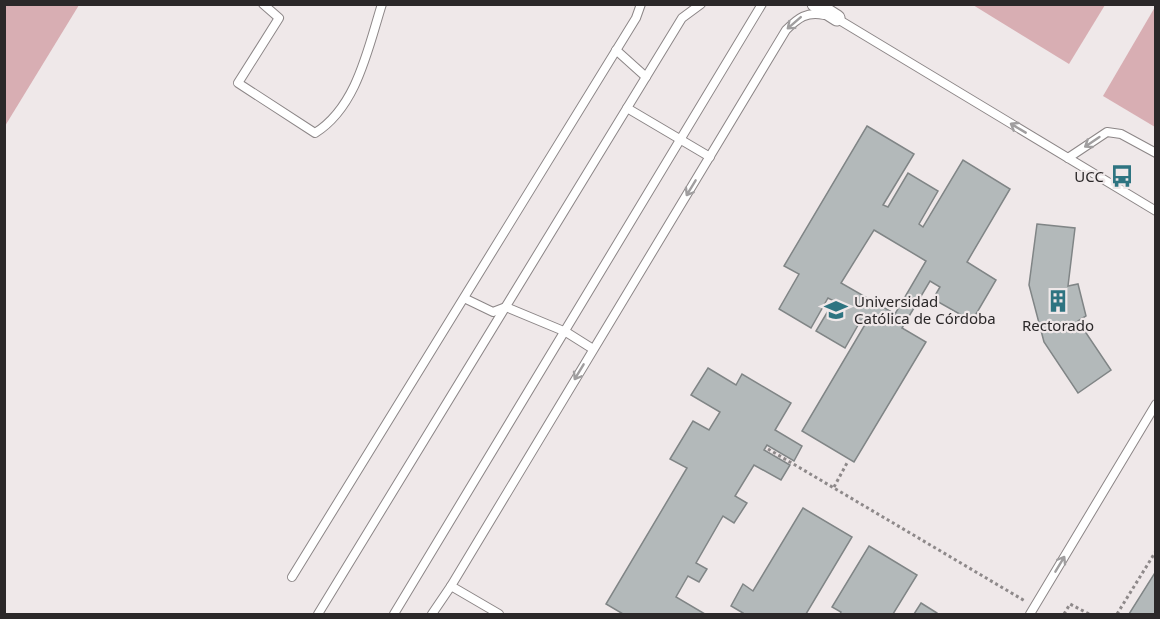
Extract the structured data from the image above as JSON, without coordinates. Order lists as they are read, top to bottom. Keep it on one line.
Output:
{"places":{"bus stop":["UCC"],"building":["Rectorado"],"school or university":["Universidad Católica de Córdoba"]}}
